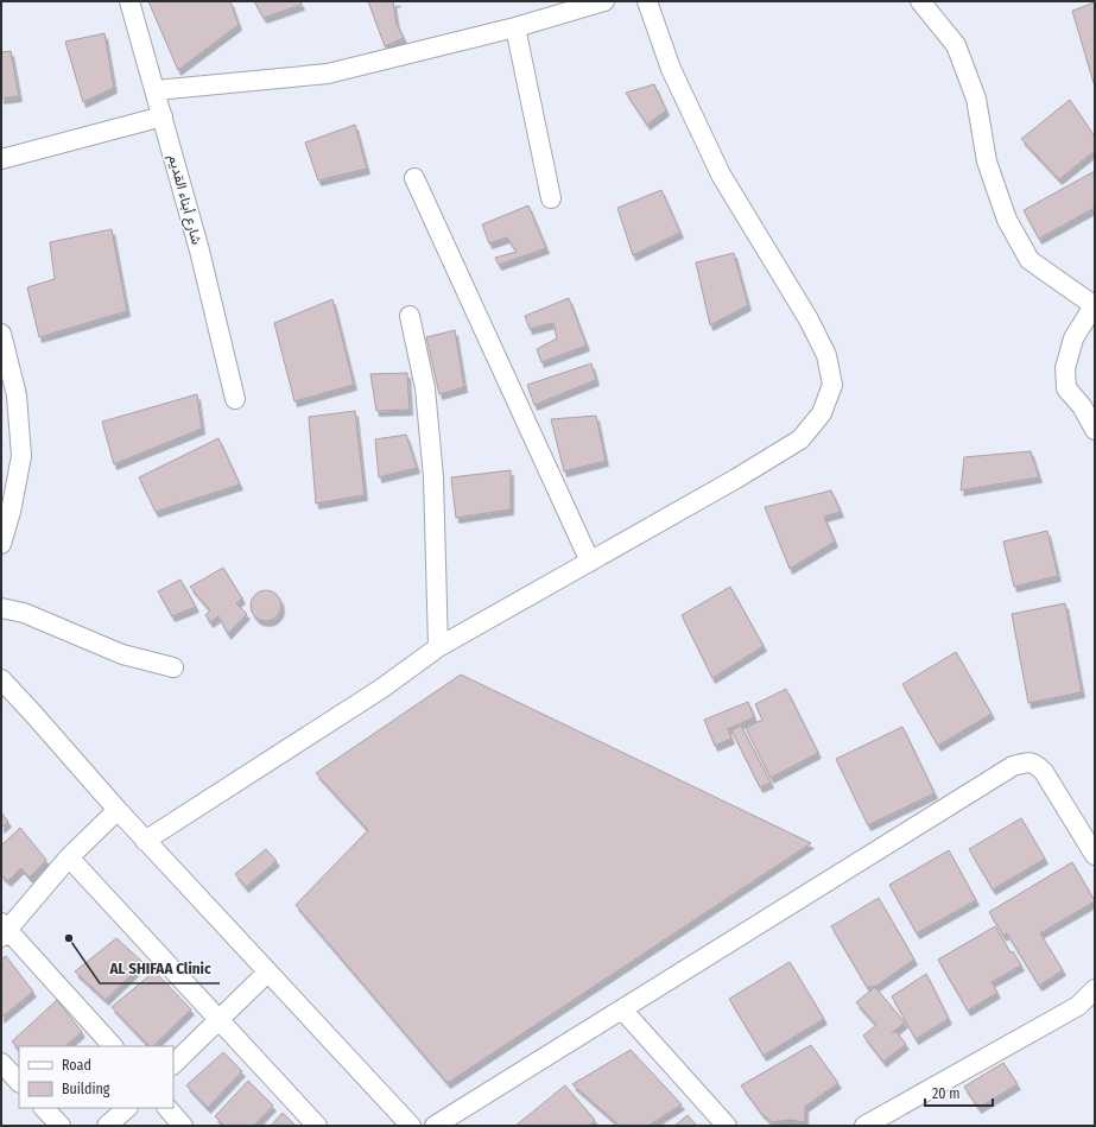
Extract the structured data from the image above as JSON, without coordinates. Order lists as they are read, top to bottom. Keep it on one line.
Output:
{"streets":{"street":["شارع أبناء القديم"]},"places":["AL SHIFAA Clinic"],"legend":["Road","Building"],"scale_bar":"20 m"}
